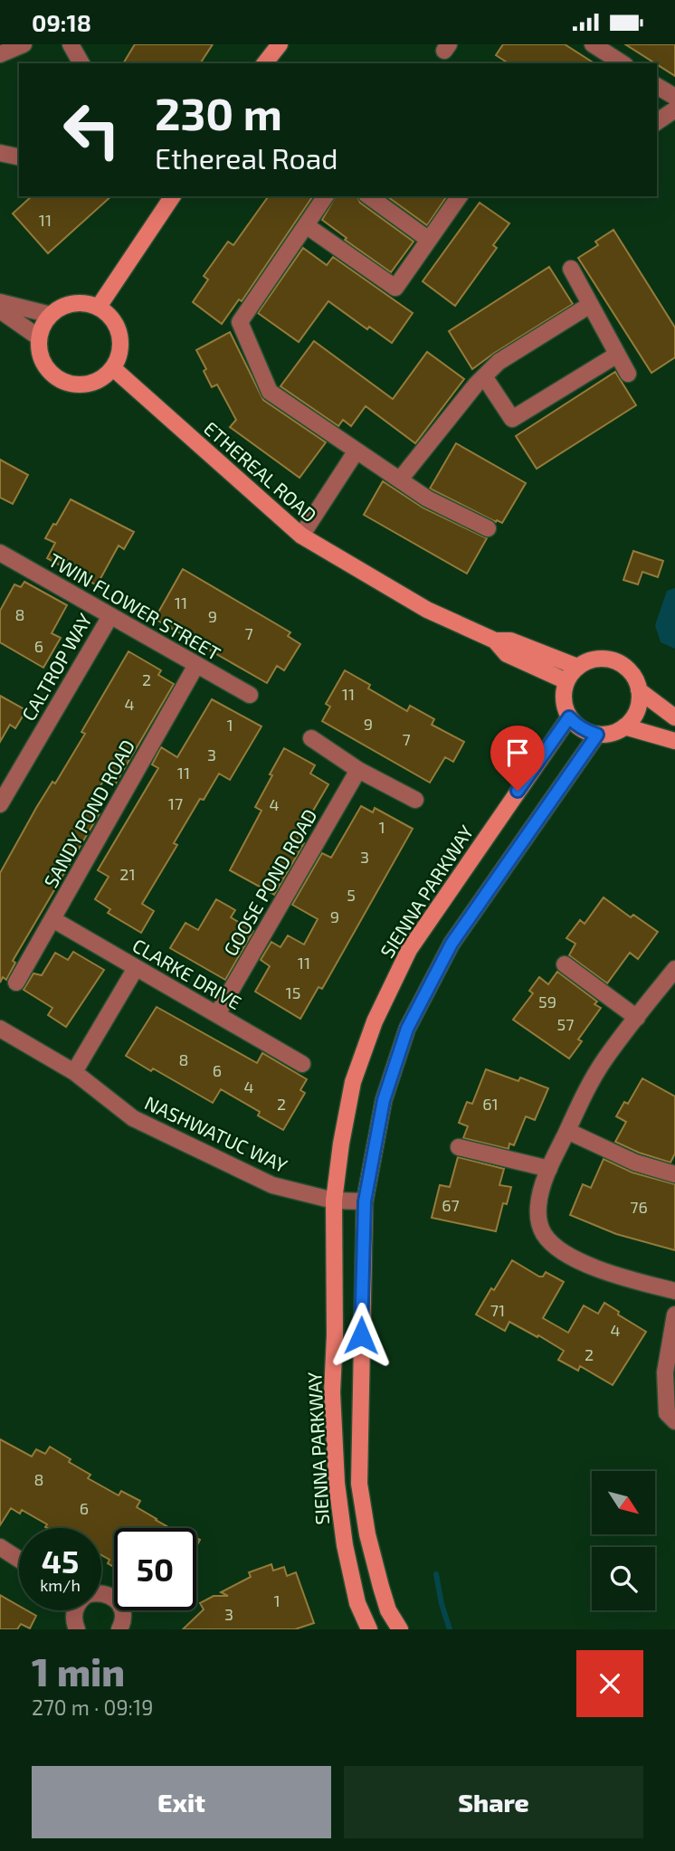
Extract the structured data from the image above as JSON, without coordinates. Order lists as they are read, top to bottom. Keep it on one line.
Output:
{"streets":{"main road":["ETHEREAL ROAD","SIENNA PARKWAY"],"street":["TWIN FLOWER STREET","CALTROP WAY","SANDY POND ROAD","GOOSE POND ROAD","CLARKE DRIVE","NASHWATUC WAY"]},"crossings":[["ETHEREAL ROAD","SIENNA PARKWAY"],["TWIN FLOWER STREET","CALTROP WAY"],["TWIN FLOWER STREET","SANDY POND ROAD"],["SANDY POND ROAD","CLARKE DRIVE"],["GOOSE POND ROAD","CLARKE DRIVE"],["SIENNA PARKWAY","NASHWATUC WAY"]],"house_numbers":["11","11","8","9","7","6","2","11","4","9","1","7","3","11","17","4","1","3","21","5","9","11","15","59","57","8","6","4","2","61","67","76","71","4","2","8","6","1","3"],"north":"bottom right","page":{"status":"09:18","turn":["230 m","Ethereal Road"],"speed":"45 km/h","limit":"50","heading":["1 min","270 m · 09:19"],"buttons":["Exit","Share"]}}
